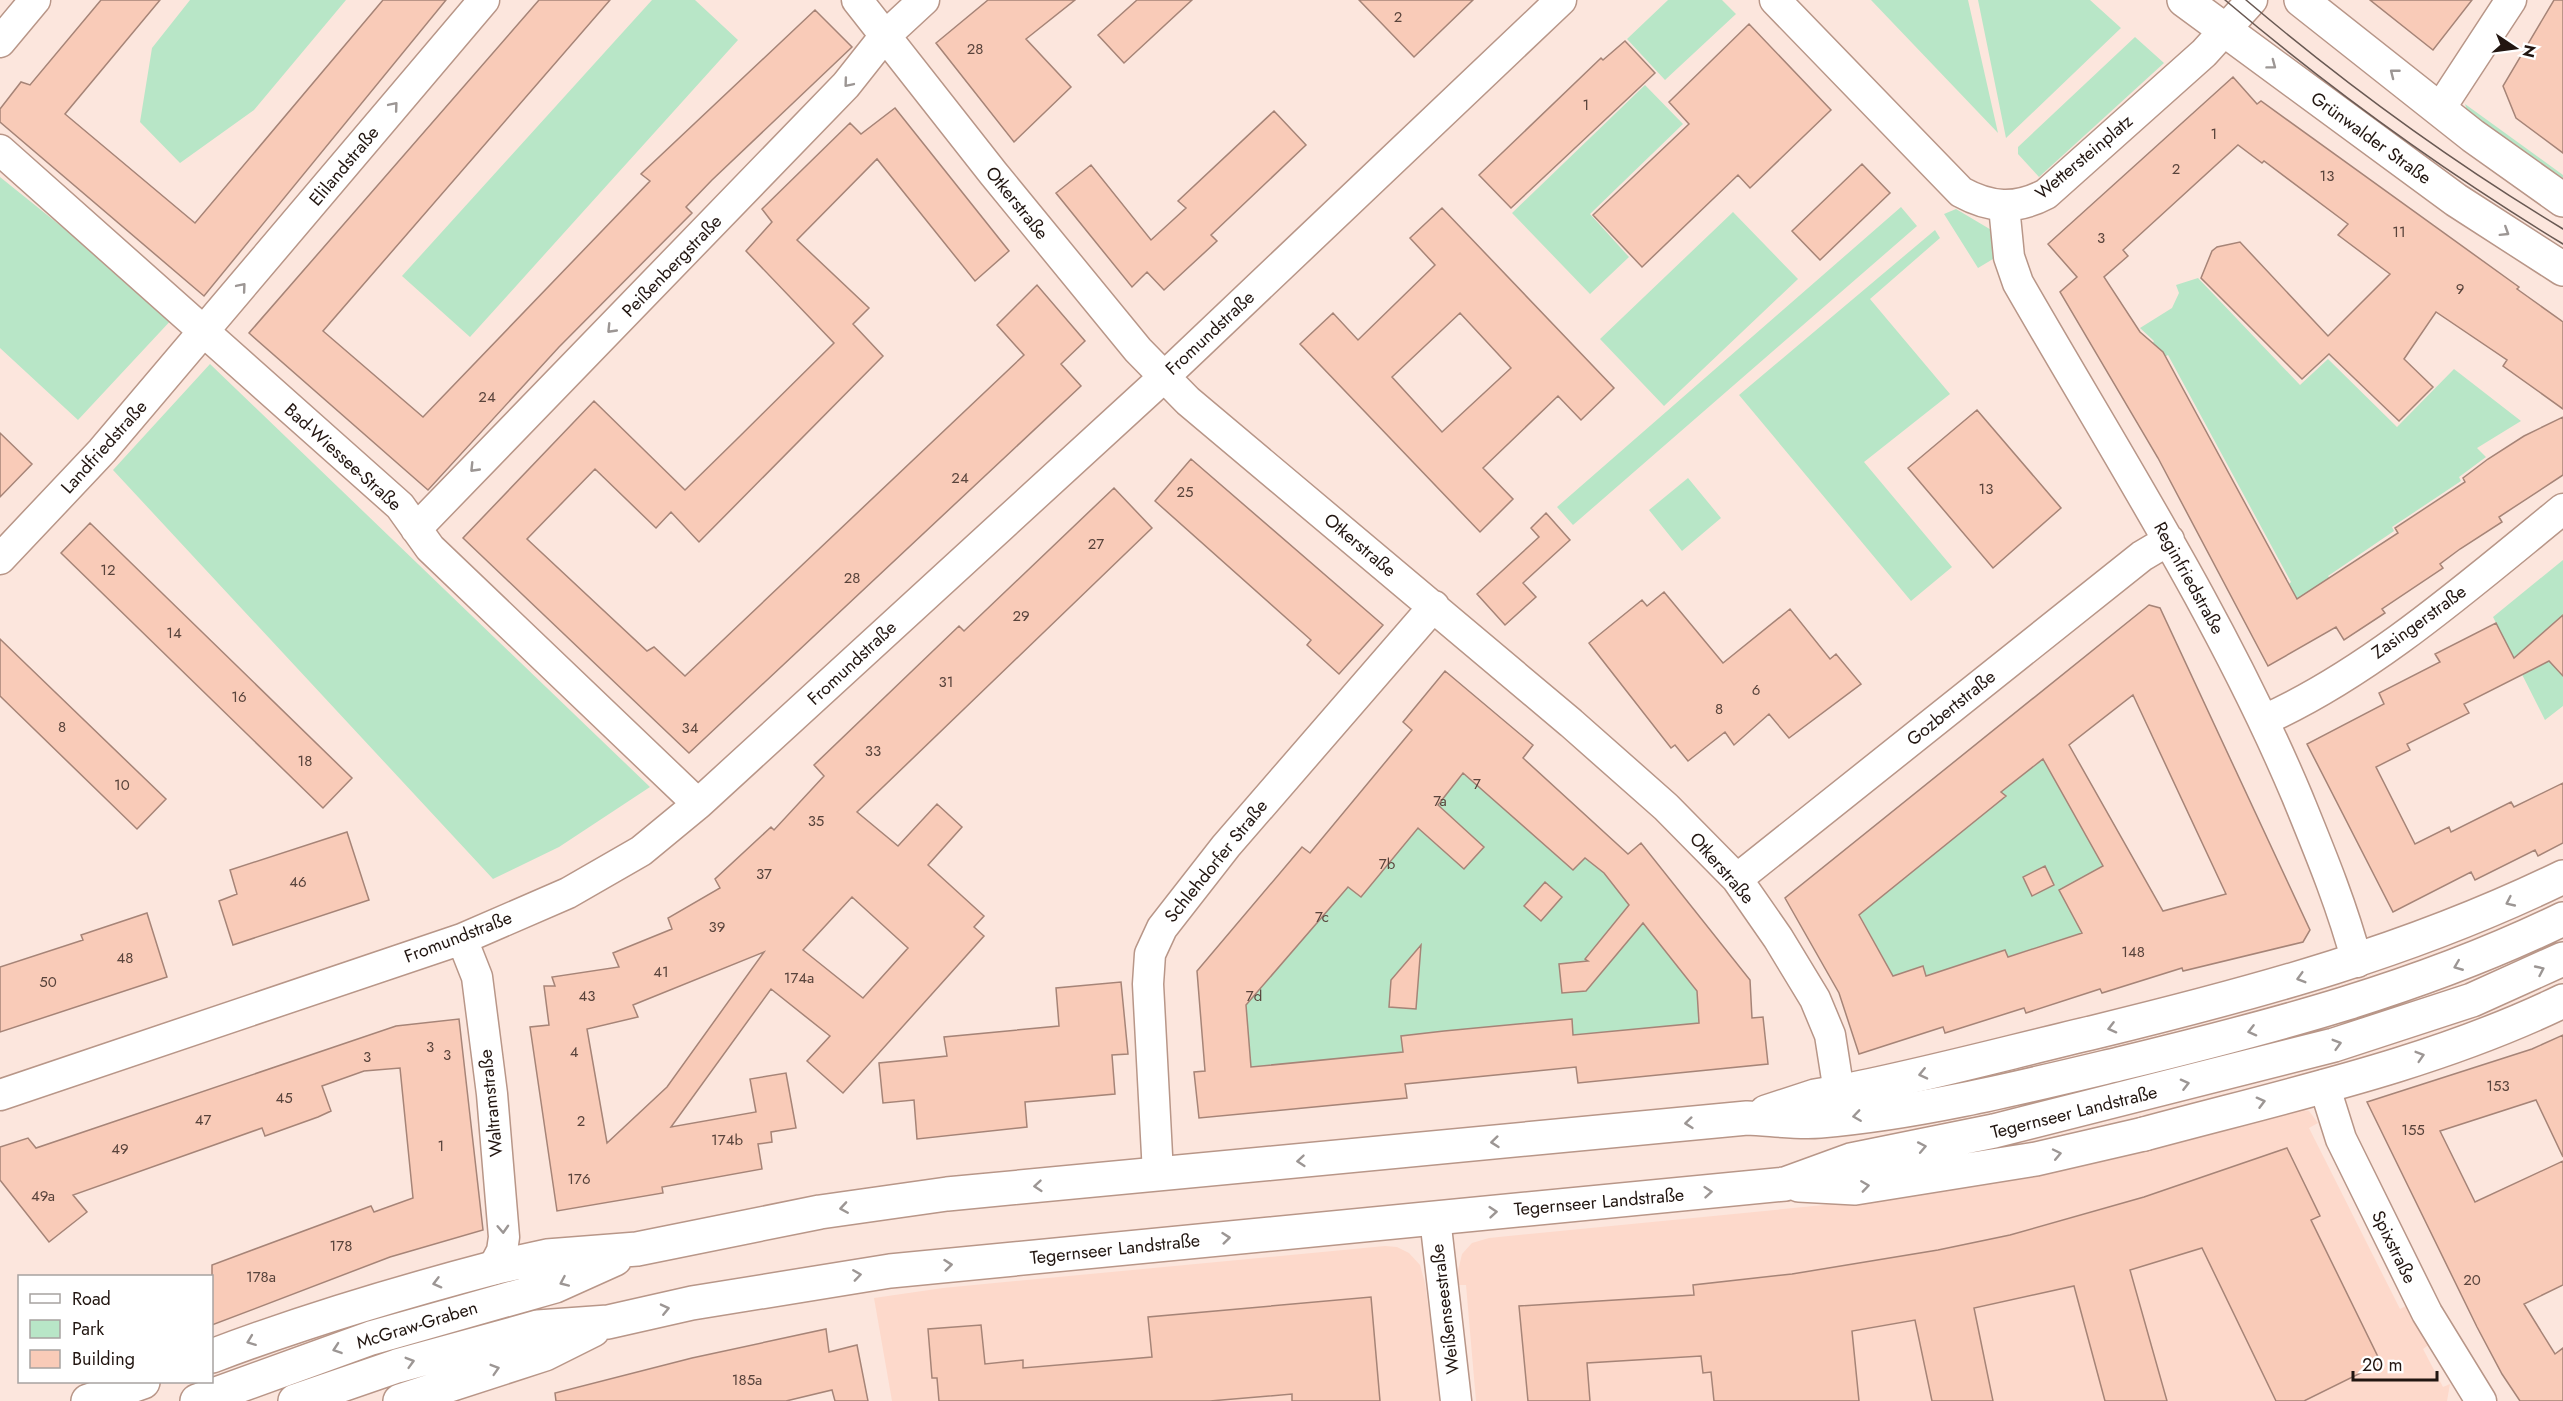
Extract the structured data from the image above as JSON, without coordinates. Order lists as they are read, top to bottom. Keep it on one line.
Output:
{"streets":{"main road":["Grünwalder Straße","Tegernseer Landstraße","McGraw-Graben"],"street":["Wettersteinplatz","Elilandstraße","Otkerstraße","Peißenbergstraße","Fromundstraße","Landfriedstraße","Bad-Wiessee-Straße","Reginfriedstraße","Zasingerstraße","Gozbertstraße","Schlehdorfer Straße","Waltramstraße","Spixstraße","Weißenseestraße"]},"crossings":[["Grünwalder Straße","Wettersteinplatz"],["Wettersteinplatz","Reginfriedstraße"],["Elilandstraße","Landfriedstraße"],["Elilandstraße","Bad-Wiessee-Straße"],["Otkerstraße","Peißenbergstraße"],["Otkerstraße","Fromundstraße"],["Otkerstraße","Gozbertstraße"],["Otkerstraße","Schlehdorfer Straße"],["Peißenbergstraße","Bad-Wiessee-Straße"],["Fromundstraße","Bad-Wiessee-Straße"],["Fromundstraße","Waltramstraße"],["Landfriedstraße","Bad-Wiessee-Straße"],["Reginfriedstraße","Zasingerstraße"],["Reginfriedstraße","Gozbertstraße"],["Schlehdorfer Straße","Tegernseer Landstraße"],["Tegernseer Landstraße","Weißenseestraße"],["Tegernseer Landstraße","McGraw-Graben"]],"one_way":["Elilandstraße","Peißenbergstraße","Waltramstraße"],"house_numbers":["2","28","1","1","2","13","11","3","9","24","24","13","25","27","12","28","29","14","31","6","16","8","8","34","33","18","7","10","7a","35","7b","37","46","7c","39","148","48","41","174a","50","43","7d","3","4","3","3","153","45","47","2","155","174b","1","49","176","49a","178","178a","20","185a"],"legend":["Road","Park","Building"],"scale_bar":"20 m","north":"right"}
